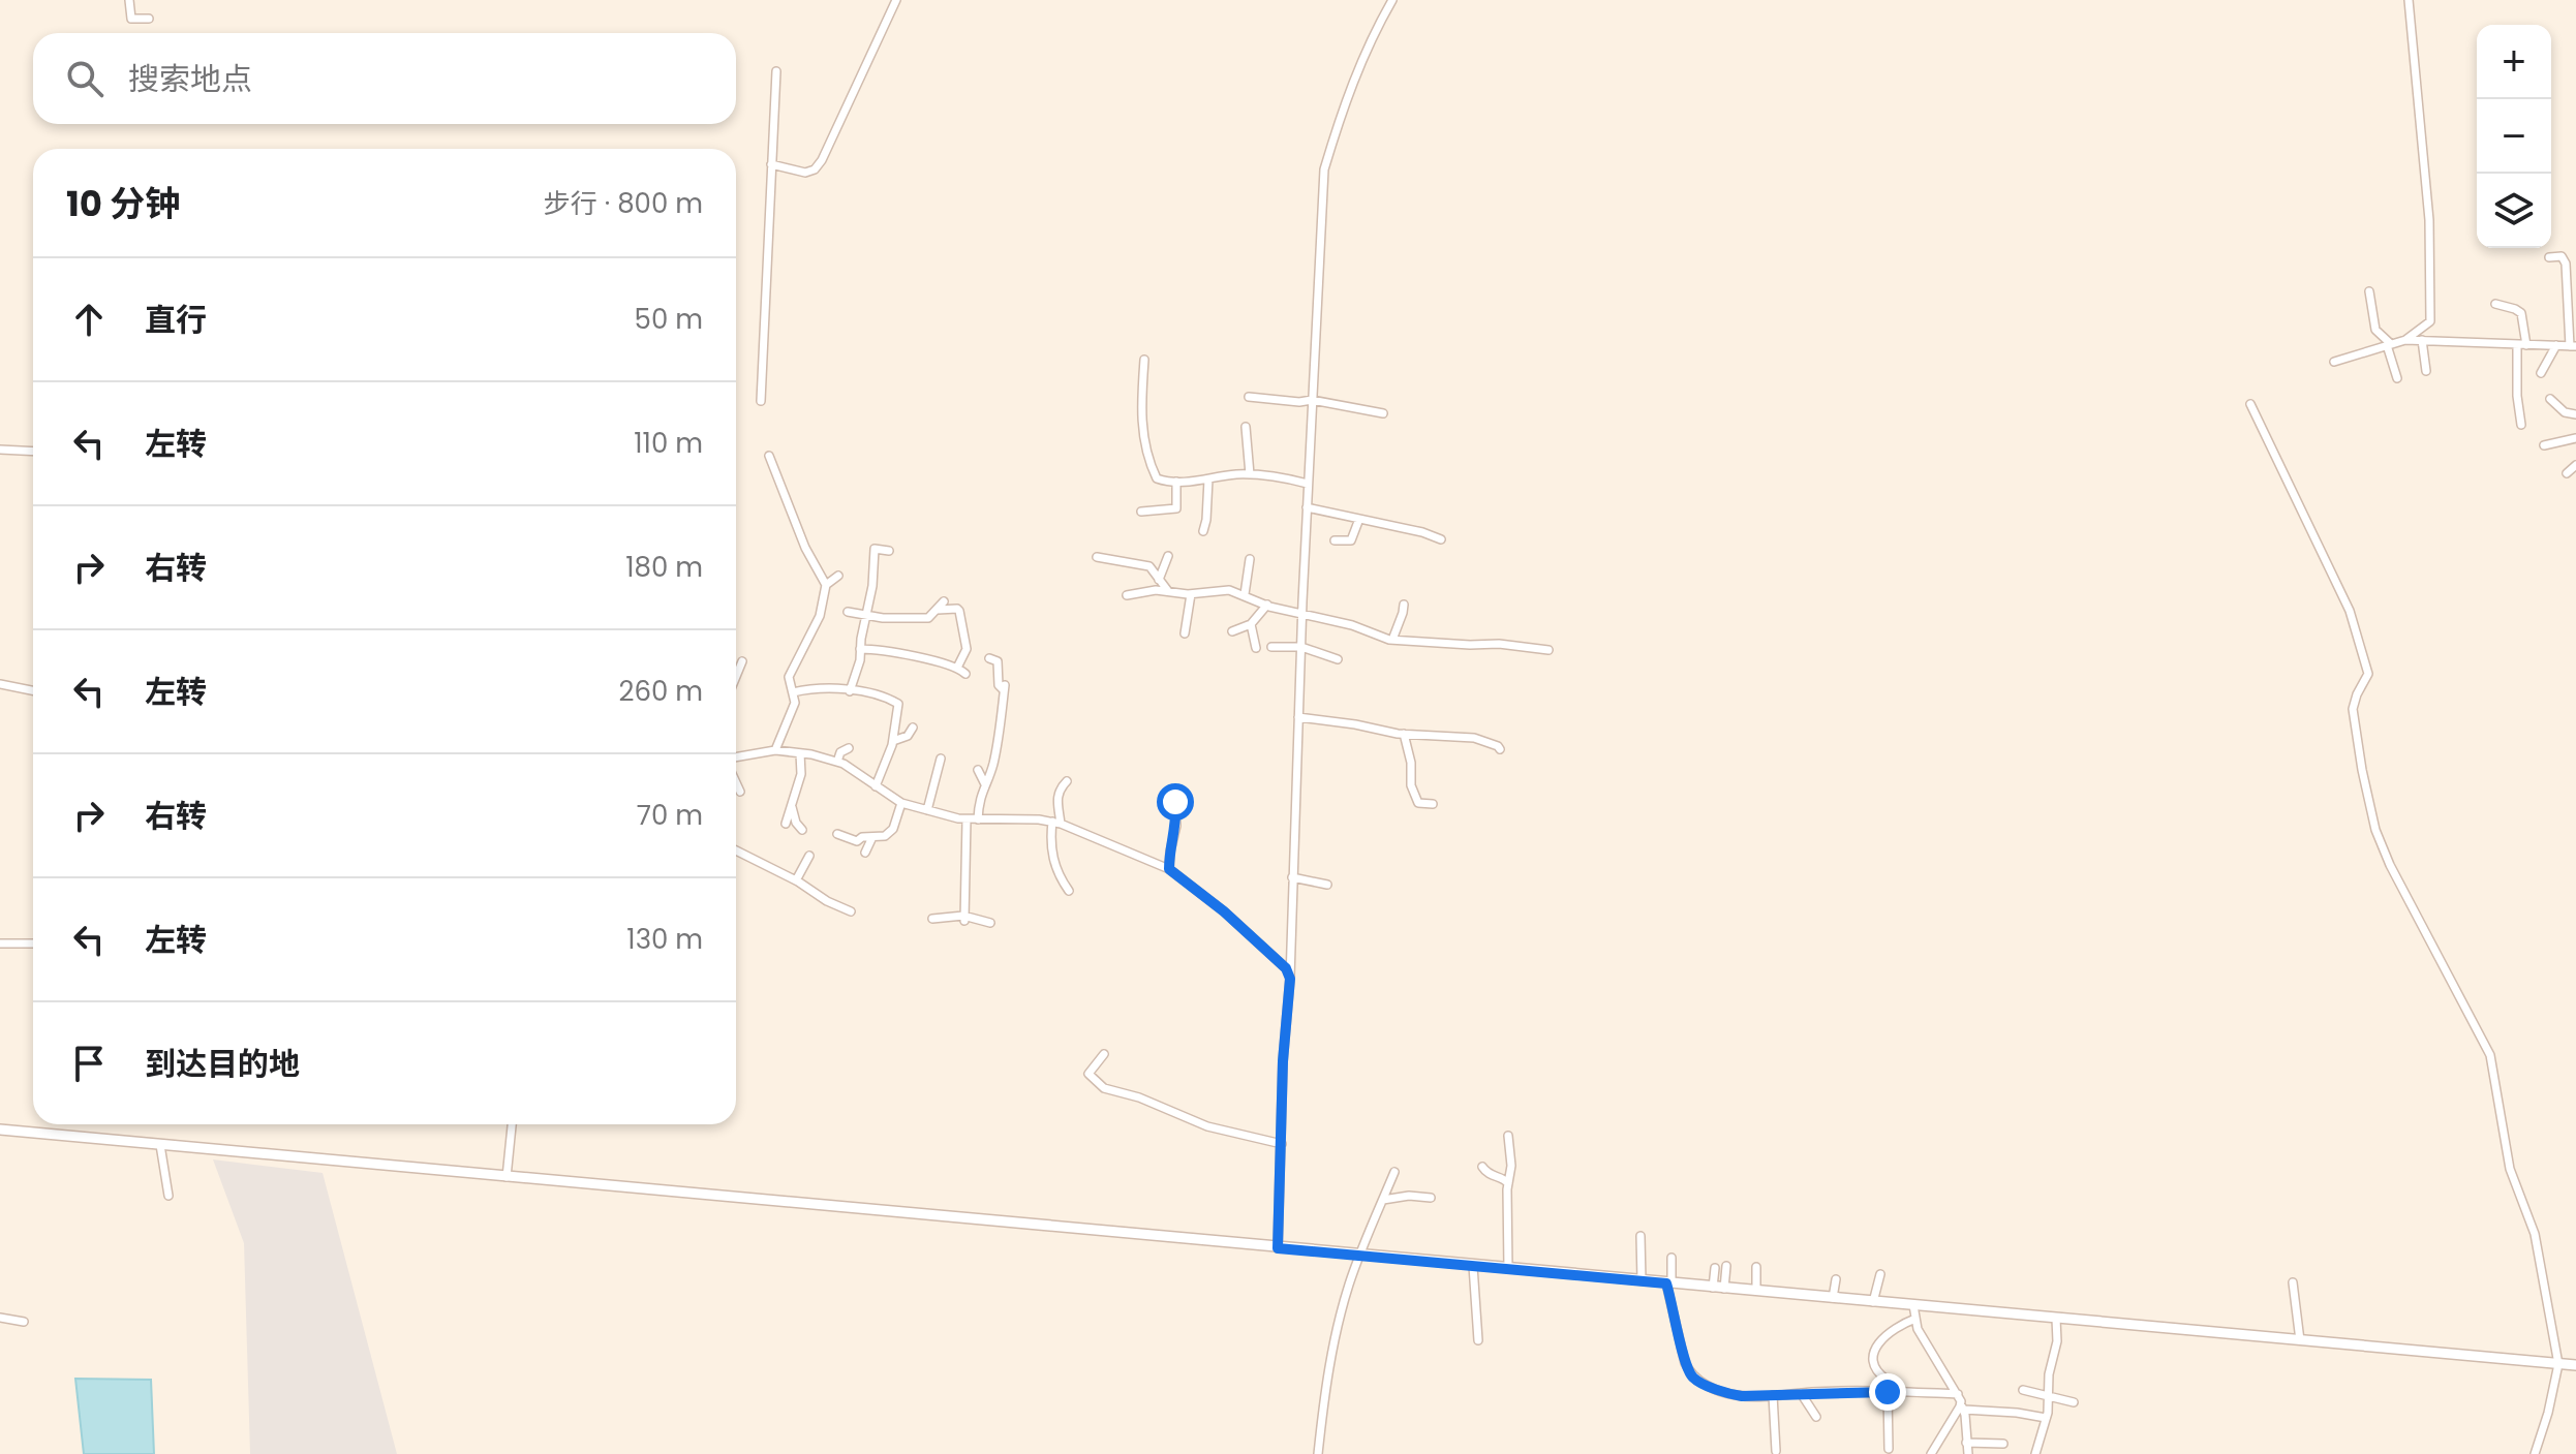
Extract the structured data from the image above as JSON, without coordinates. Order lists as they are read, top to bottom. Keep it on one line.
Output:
{"page":{"map_buttons":["+","−"],"search":"搜索地点","heading":["10 分钟","步行 · 800 m"],"list":[["直行","50 m"],["左转","110 m"],["右转","180 m"],["左转","260 m"],["右转","70 m"],["左转","130 m"],"到达目的地"]}}
